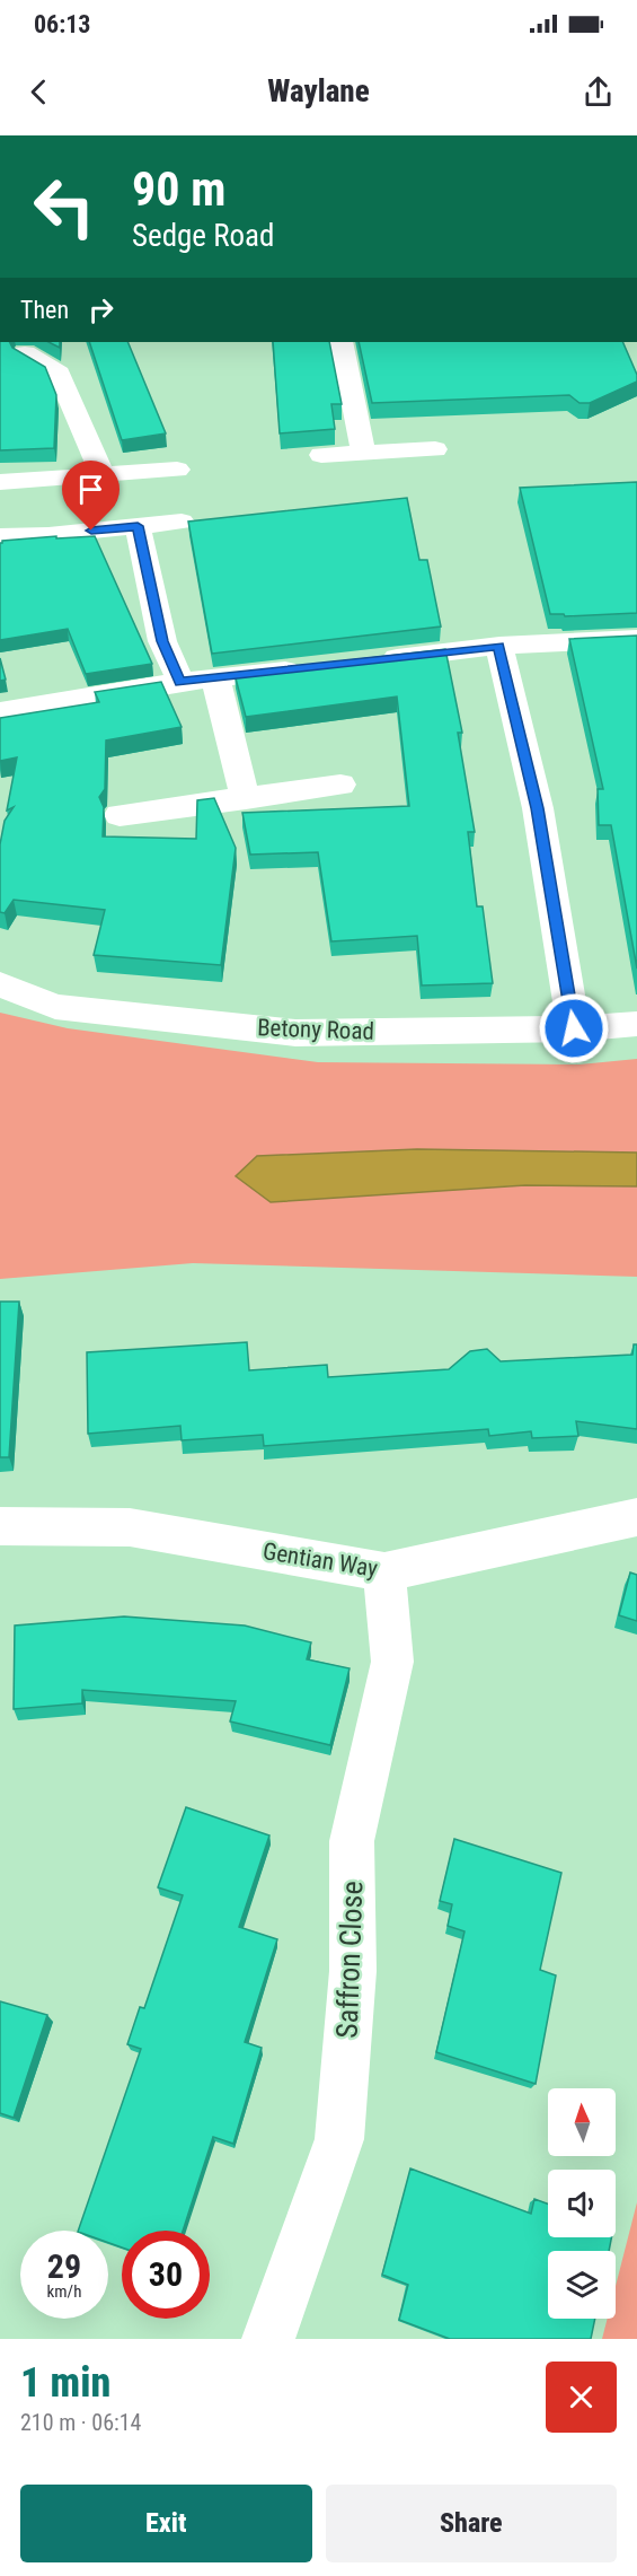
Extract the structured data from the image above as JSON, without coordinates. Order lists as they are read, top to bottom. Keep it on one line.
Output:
{"streets":{"street":["Betony Road","Gentian Way","Saffron Close"]},"crossings":[["Gentian Way","Saffron Close"]],"north":"top","page":{"status":"06:13","header":"Waylane","turn":["90 m","Sedge Road"],"then":"Then","speed":"29 km/h","limit":"30","heading":["1 min","210 m · 06:14"],"buttons":["Exit","Share"]}}
